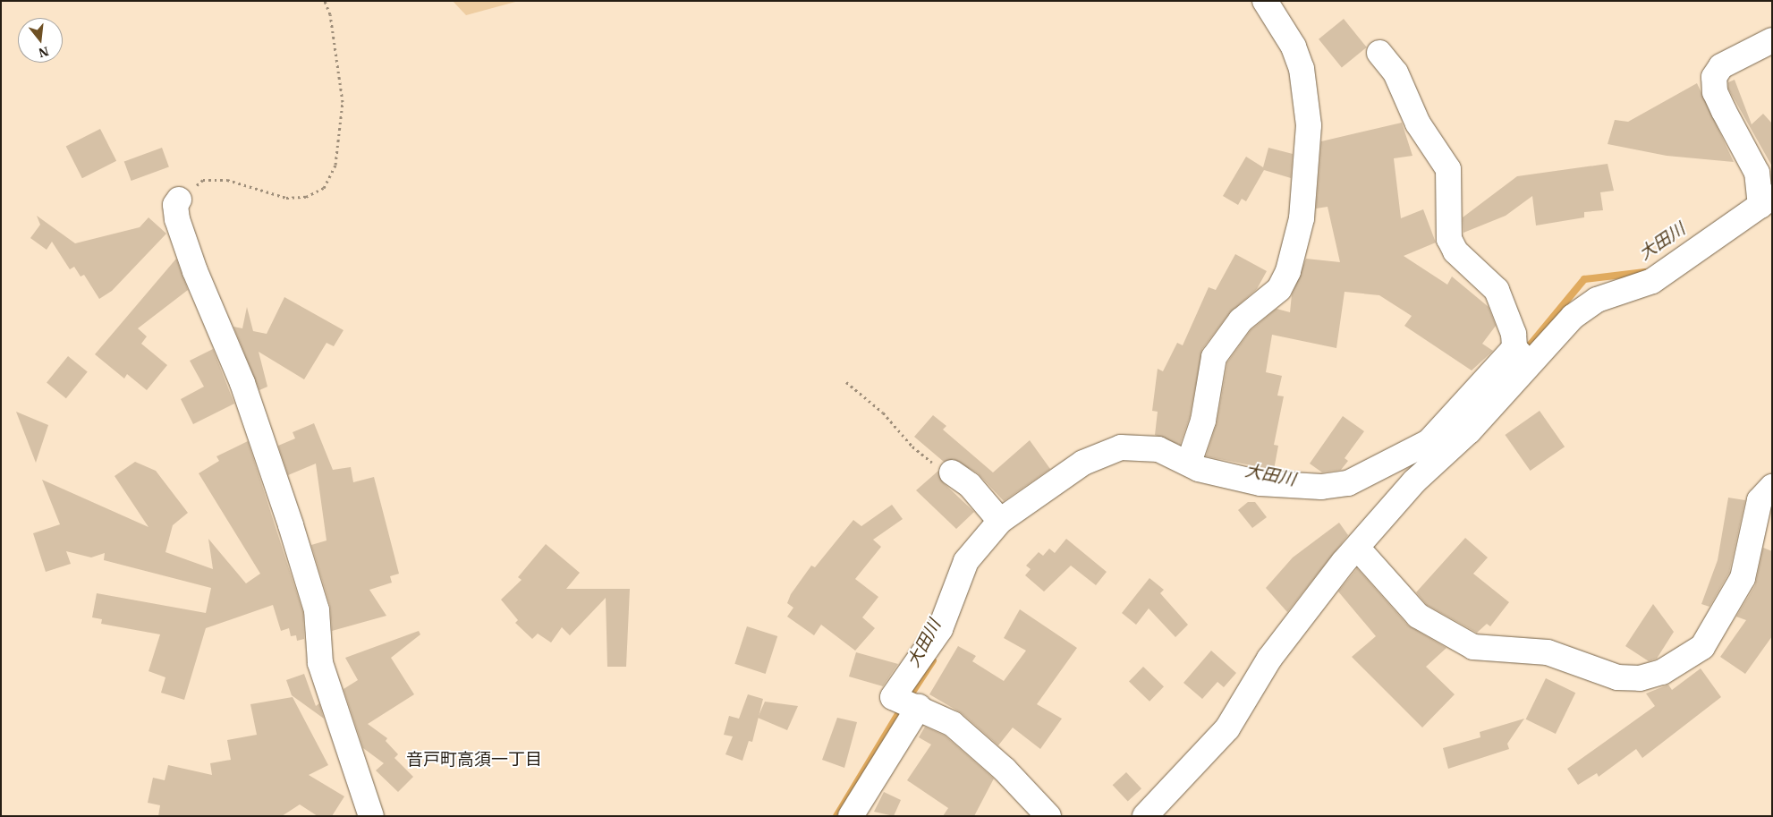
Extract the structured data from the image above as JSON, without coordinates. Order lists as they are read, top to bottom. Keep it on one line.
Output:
{"districts":["音戸町高須一丁目"],"water":["大田川"],"north":"bottom"}
